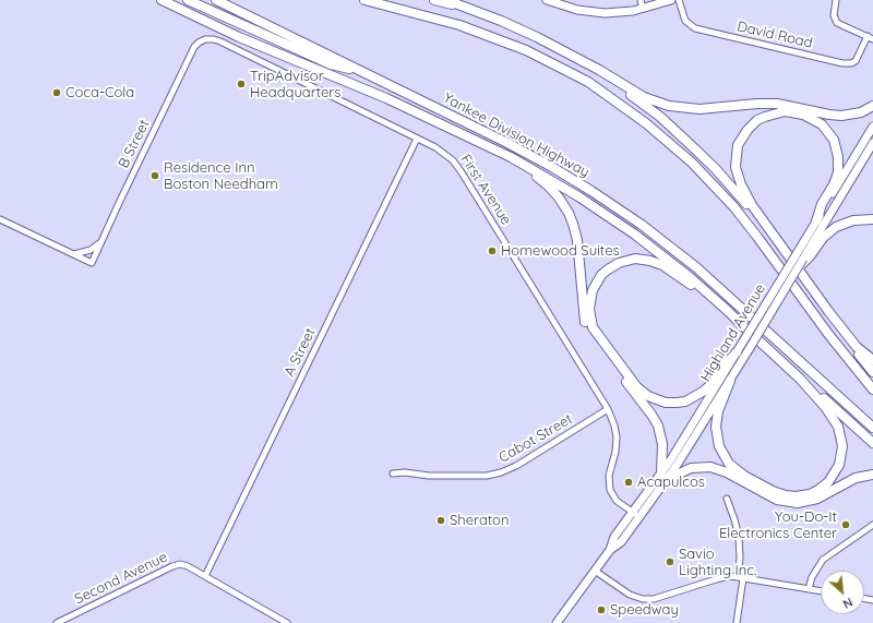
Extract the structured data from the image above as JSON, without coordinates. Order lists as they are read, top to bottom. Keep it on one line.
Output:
{"streets":{"highway":["Yankee Division Highway"],"main road":["Highland Avenue"],"street":["David Road","B Street","First Avenue","A Street","Cabot Street","Second Avenue"]},"crossings":[["B Street","First Avenue"],["First Avenue","Highland Avenue"],["First Avenue","A Street"],["First Avenue","Cabot Street"],["A Street","Second Avenue"]],"places":["TripAdvisor Headquarters","Coca-Cola","Residence Inn Boston Needham","Homewood Suites","Acapulcos","Sheraton","You-Do-It Electronics Center","Savio Lighting Inc.","Speedway"],"north":"bottom right"}
